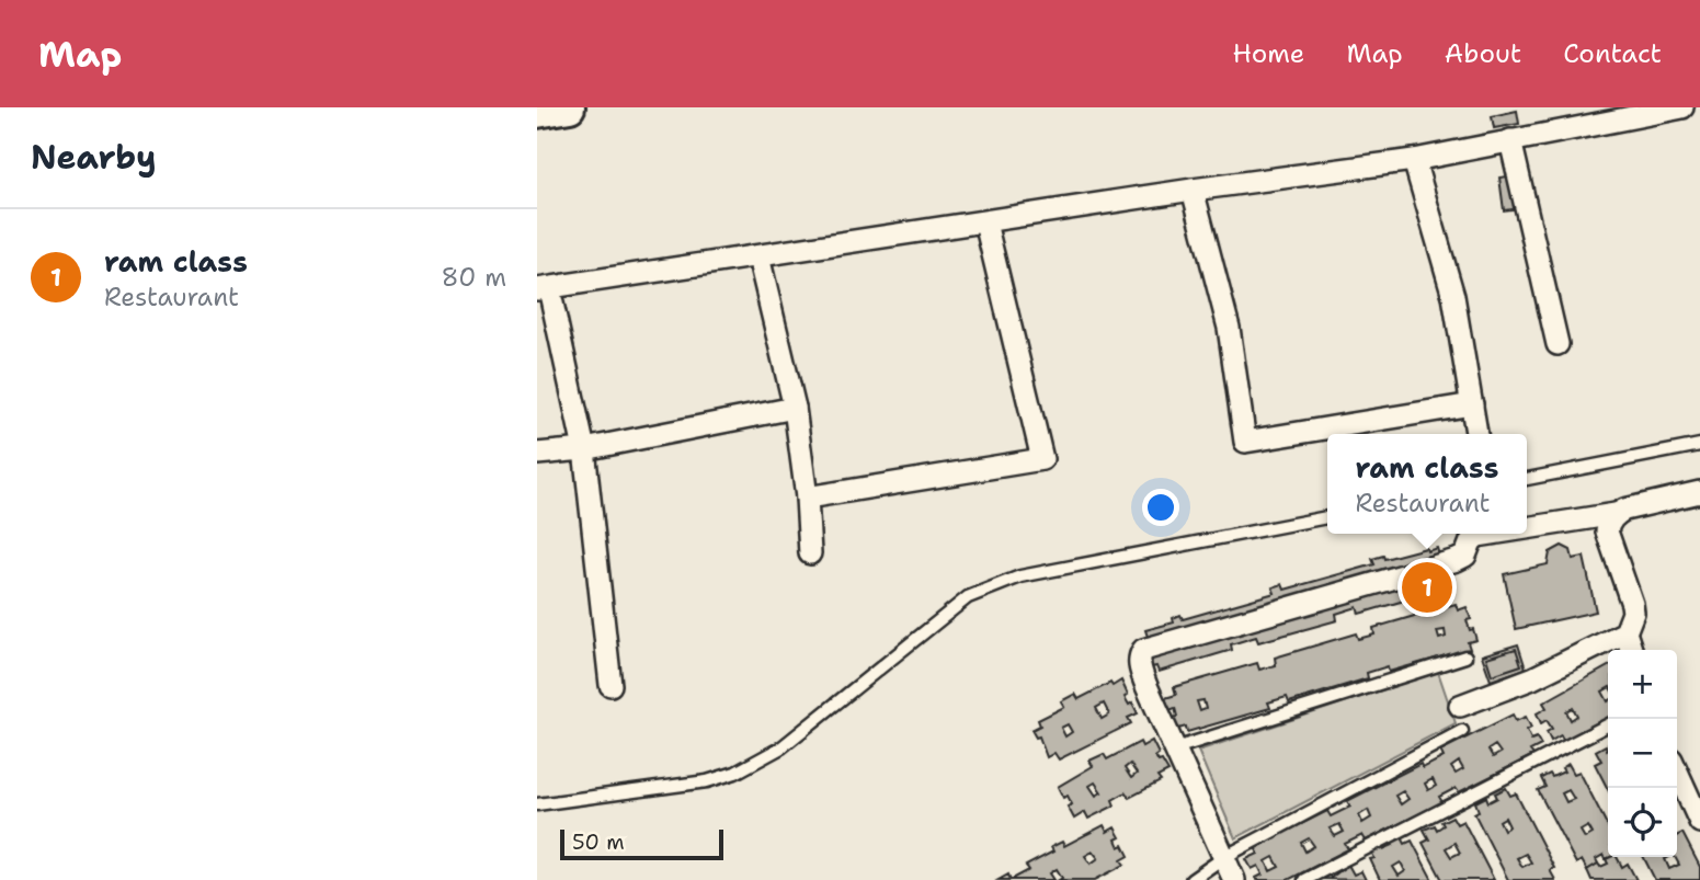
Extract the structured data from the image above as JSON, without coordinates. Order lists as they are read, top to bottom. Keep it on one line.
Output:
{"scale_bar":"50 m","page":{"header":"Map","nav":["Home","Map","About","Contact"],"heading":"Nearby","list":[{"mark":"1","name":"ram class","note":"Restaurant","value":"80 m"}],"popup":["ram class","Restaurant"],"pins":"1","map_buttons":["+","−"],"scale":"50 m"}}
